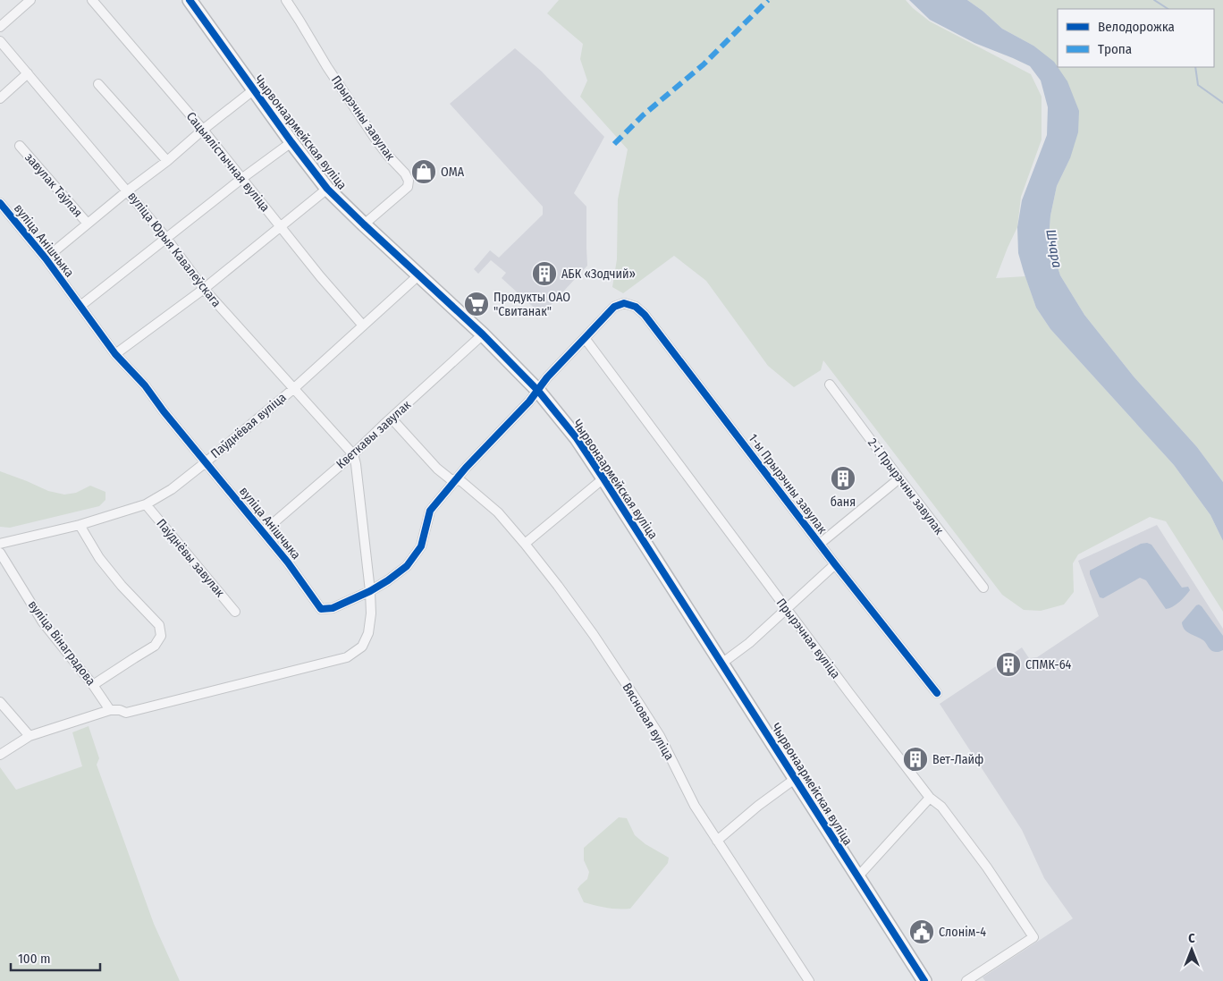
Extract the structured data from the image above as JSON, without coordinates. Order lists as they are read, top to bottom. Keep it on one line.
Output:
{"streets":{"highway":["Чырвонаармейская вуліца"],"street":["Прырэчны завулак","Сацыялістычная вуліца","завулак Таўлая","вуліца Анішчыка","вуліца Юрыя Кавалеўскага","Паўднёвая вуліца","Кветкавы завулак","1-ы Прырэчны завулак","2-і Прырэчны завулак","Паўднёвы завулак","Прырэчная вуліца","вуліца Вінаградова","Вясновая вуліца"]},"crossings":[["Прырэчны завулак","Чырвонаармейская вуліца"],["Чырвонаармейская вуліца","завулак Таўлая"],["Чырвонаармейская вуліца","вуліца Анішчыка"],["Чырвонаармейская вуліца","Паўднёвая вуліца"],["Чырвонаармейская вуліца","Кветкавы завулак"],["Сацыялістычная вуліца","завулак Таўлая"],["Сацыялістычная вуліца","Паўднёвая вуліца"],["завулак Таўлая","вуліца Анішчыка"],["завулак Таўлая","вуліца Юрыя Кавалеўскага"],["вуліца Анішчыка","Паўднёвая вуліца"],["вуліца Анішчыка","Кветкавы завулак"],["вуліца Анішчыка","1-ы Прырэчны завулак"],["вуліца Анішчыка","Прырэчная вуліца"],["вуліца Анішчыка","Вясновая вуліца"],["вуліца Юрыя Кавалеўскага","Паўднёвая вуліца"],["вуліца Юрыя Кавалеўскага","Кветкавы завулак"],["Паўднёвая вуліца","Паўднёвы завулак"],["Кветкавы завулак","Вясновая вуліца"]],"water":["Шчара"],"places":{"shop":["ОМА"],"building":["АБК «Зодчий»","баня","СПМК-64","Вет-Лайф"],"supermarket":["Продукты ОАО \"Свитанак\""],"public building":["Слонім-4"]},"legend":["Велодорожка","Тропа"],"scale_bar":"100 m","north":"top"}
